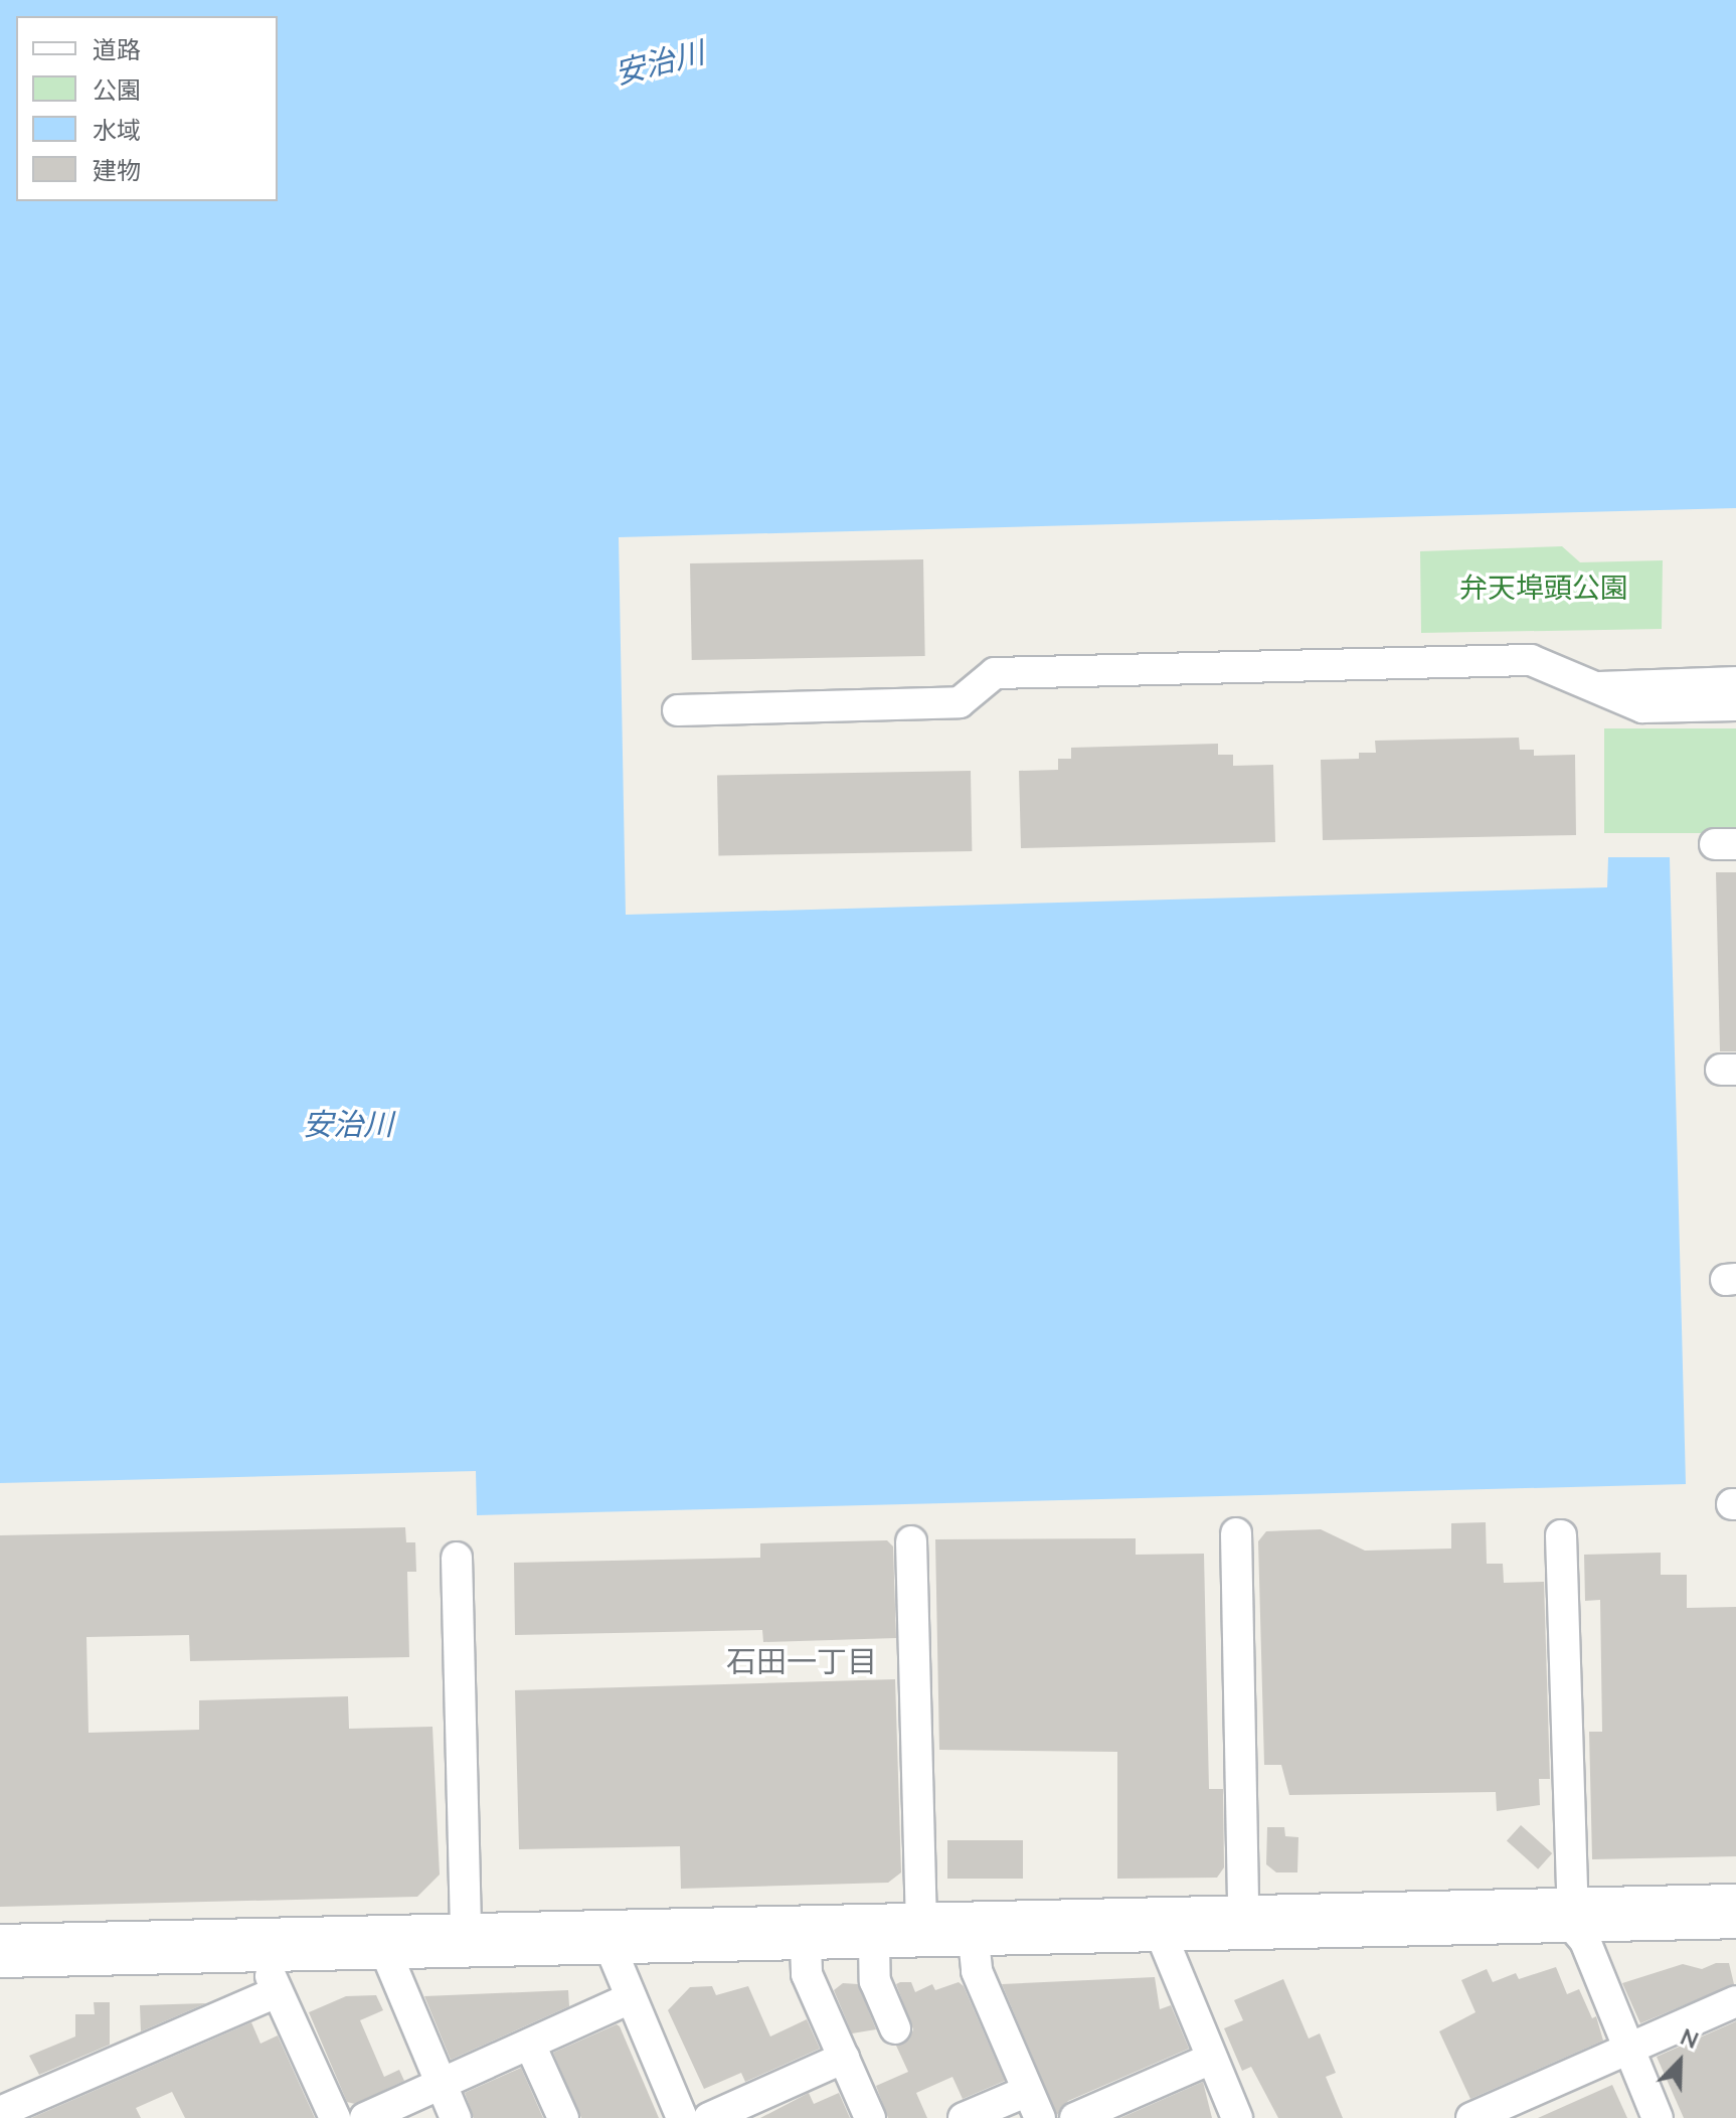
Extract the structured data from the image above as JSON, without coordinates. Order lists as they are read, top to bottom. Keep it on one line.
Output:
{"districts":["石田一丁目"],"water":["安治川"],"parks":["弁天埠頭公園"],"legend":["道路","公園","水域","建物"],"north":"top right"}
